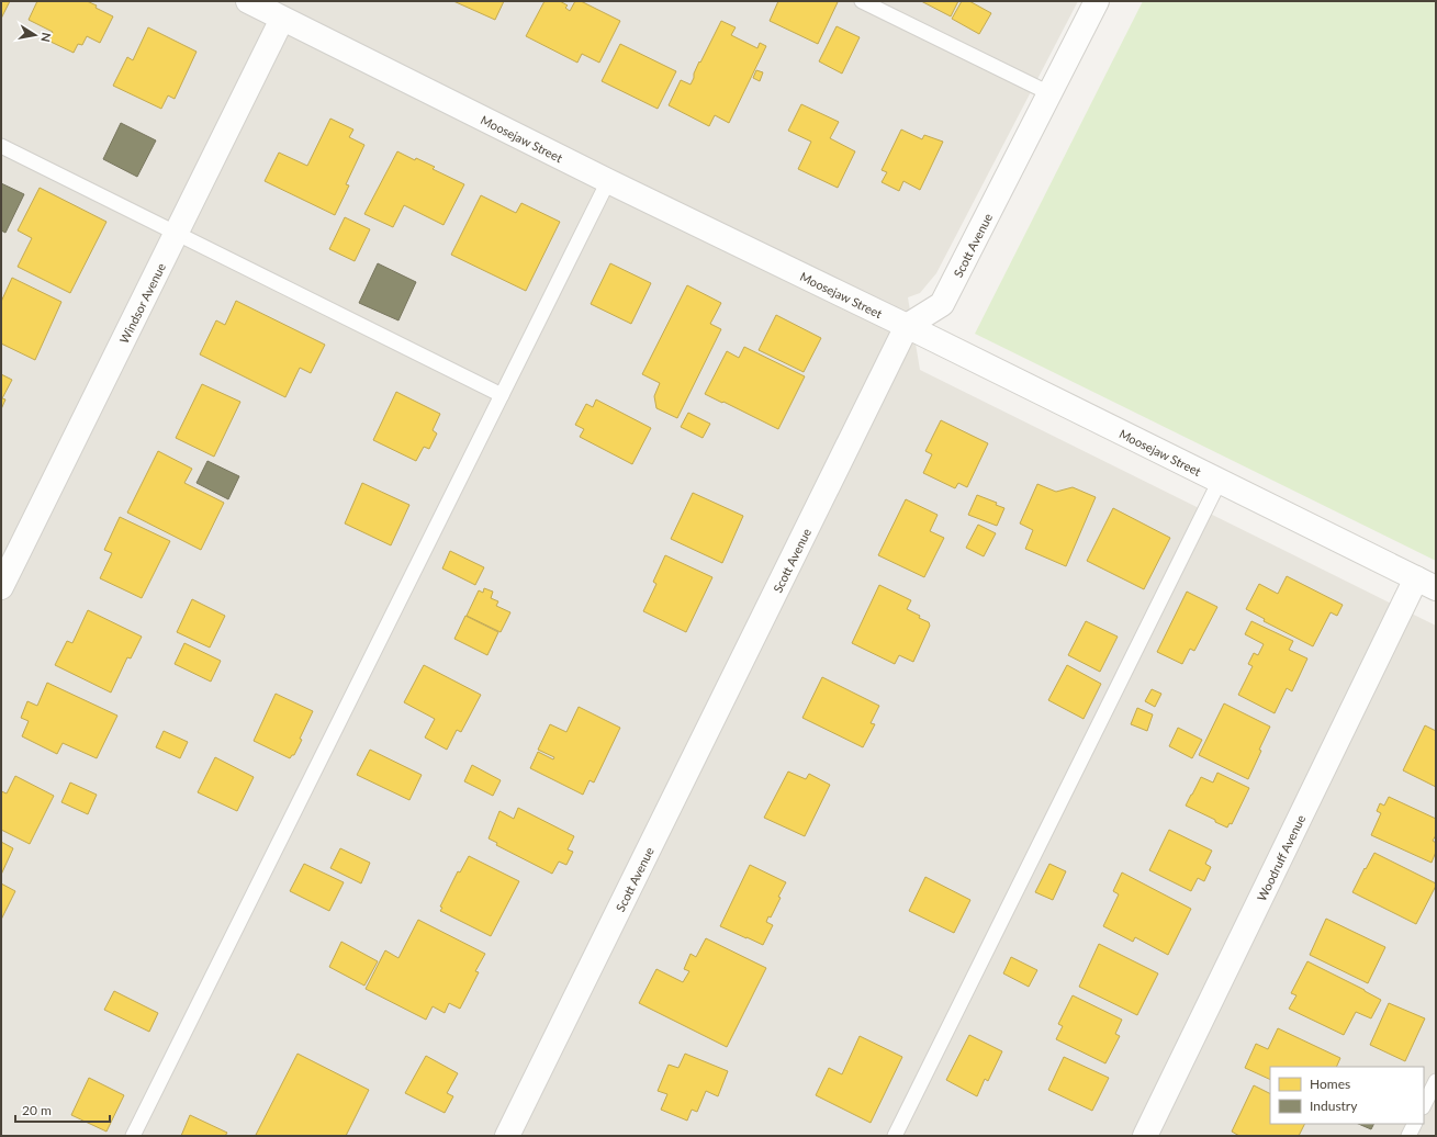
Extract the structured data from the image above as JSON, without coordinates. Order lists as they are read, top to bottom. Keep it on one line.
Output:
{"streets":{"street":["Moosejaw Street","Scott Avenue","Windsor Avenue","Woodruff Avenue"]},"crossings":[["Moosejaw Street","Scott Avenue"],["Moosejaw Street","Windsor Avenue"],["Moosejaw Street","Woodruff Avenue"]],"legend":["Homes","Industry"],"scale_bar":"20 m","north":"right"}
